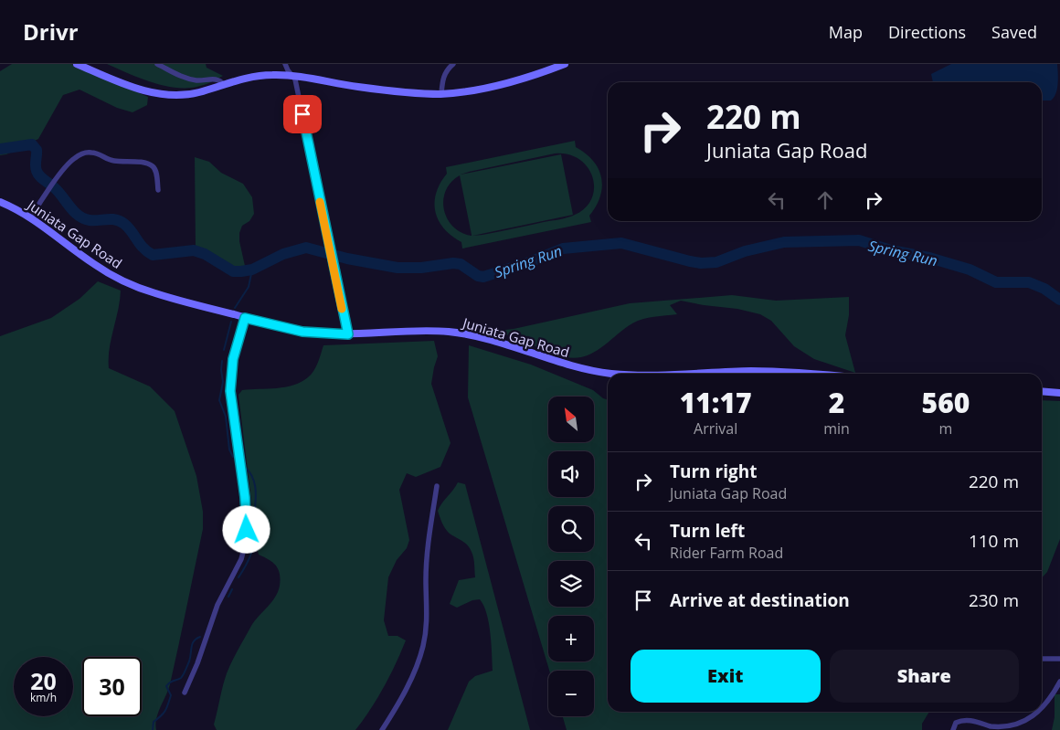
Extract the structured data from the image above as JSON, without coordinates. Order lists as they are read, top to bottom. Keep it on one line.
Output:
{"streets":{"main road":["Juniata Gap Road"]},"water":["Spring Run"],"north":"top left","page":{"header":"Drivr","nav":["Map","Directions","Saved"],"turn":["220 m","Juniata Gap Road"],"eta":["11:17","Arrival","2","min","560","m"],"map_buttons":["+","−"],"list":[{"name":"Turn right","note":"Juniata Gap Road","value":"220 m"},{"name":"Turn left","note":"Rider Farm Road","value":"110 m"},{"name":"Arrive at destination","value":"230 m"}],"buttons":["Exit","Share"],"speed":"20 km/h","limit":"30"}}
